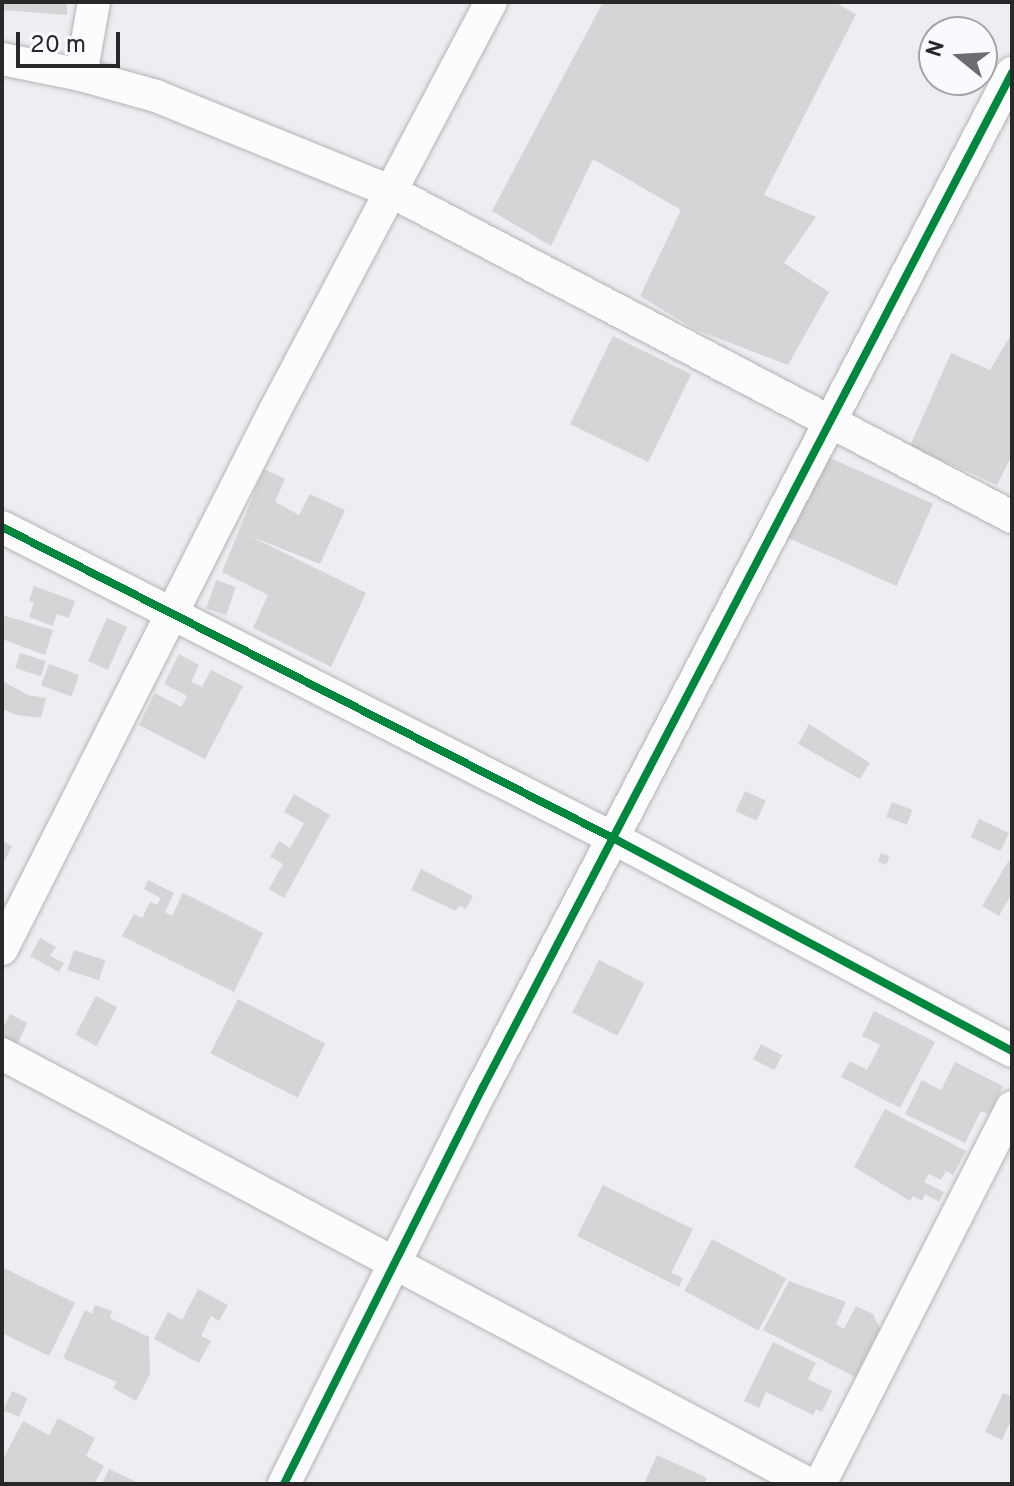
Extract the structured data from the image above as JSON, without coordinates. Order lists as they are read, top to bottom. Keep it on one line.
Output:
{"scale_bar":"20 m","north":"left"}
